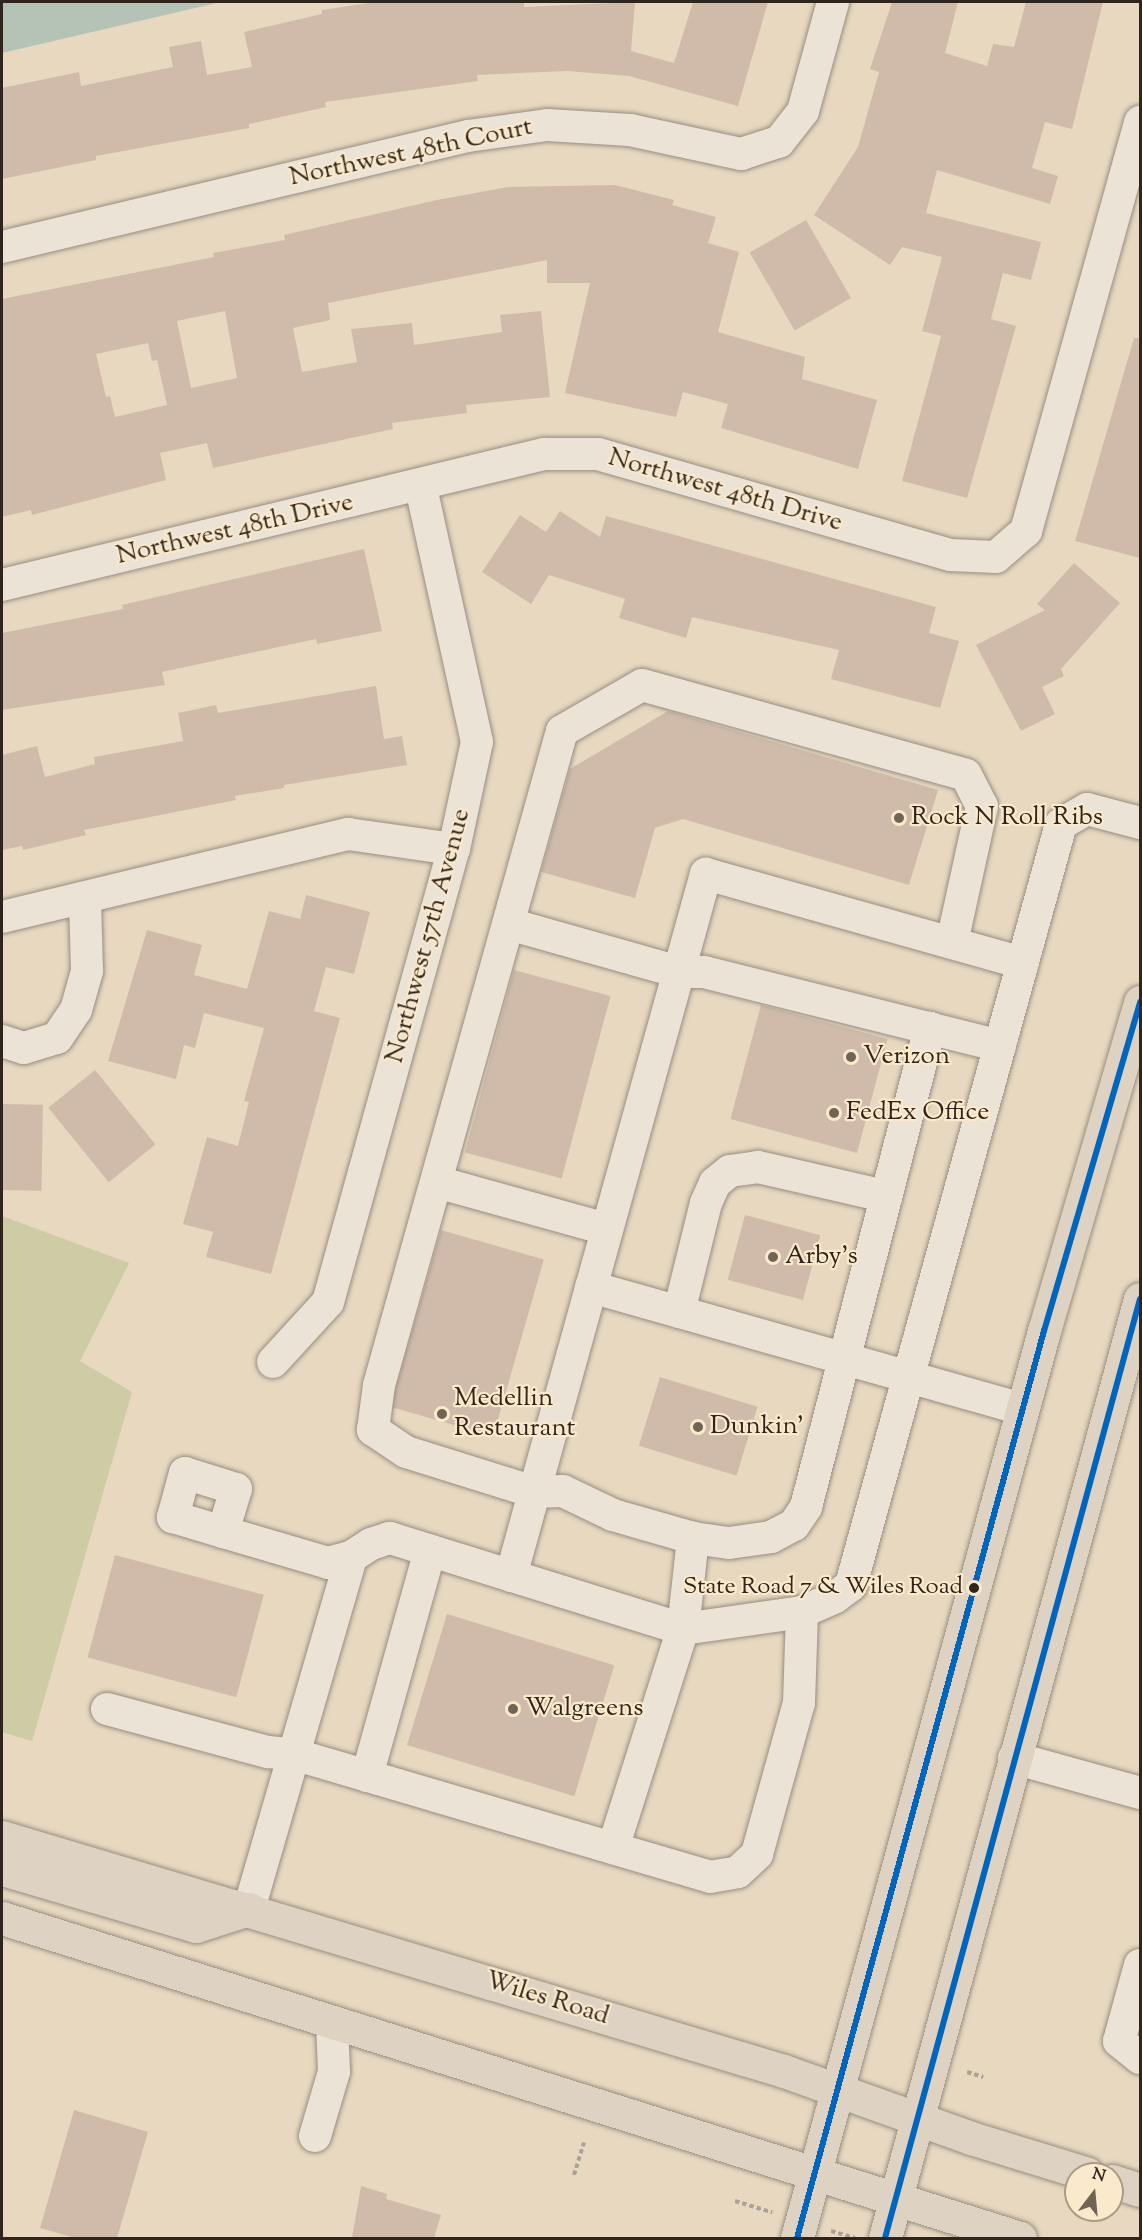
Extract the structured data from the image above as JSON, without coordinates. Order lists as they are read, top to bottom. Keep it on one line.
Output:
{"streets":{"main road":["Wiles Road"],"street":["Northwest 48th Court","Northwest 48th Drive","Northwest 57th Avenue"]},"crossings":[["Northwest 48th Drive","Northwest 57th Avenue"]],"places":["Rock N Roll Ribs","Verizon","FedEx Office","Arby's","Medellin Restaurant","Dunkin'","State Road 7 & Wiles Road","Walgreens"],"north":"top"}
